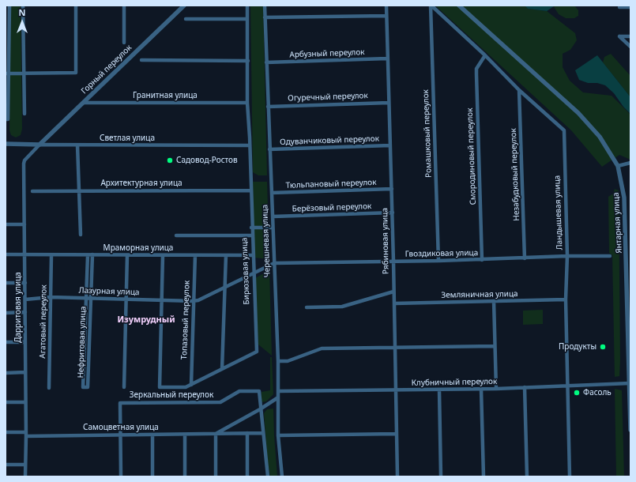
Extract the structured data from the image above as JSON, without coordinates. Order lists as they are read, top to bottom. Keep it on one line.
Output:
{"streets":{"street":["Арбузный переулок","Горный переулок","Гранитная улица","Огуречный переулок","Ромашковый переулок","Светлая улица","Одуванчиковый переулок","Смородиновый переулок","Незабудковый переулок","Архитектурная улица","Тюльпановый переулок","Берёзовый переулок","Ландышевая улица","Янтарная улица","Черешневая улица","Рябиновая улица","Мраморная улица","Гвоздиковая улица","Бирюзовая улица","Лазурная улица","Земляничная улица","Дарритовая улица","Топазовый переулок","Агатовый переулок","Нефритовая улица","Клубничный переулок","Зеркальный переулок","Самоцветная улица"]},"crossings":[["Арбузный переулок","Черешневая улица"],["Арбузный переулок","Рябиновая улица"],["Горный переулок","Гранитная улица"],["Горный переулок","Светлая улица"],["Горный переулок","Дарритовая улица"],["Гранитная улица","Бирюзовая улица"],["Огуречный переулок","Черешневая улица"],["Огуречный переулок","Рябиновая улица"],["Ромашковый переулок","Ландышевая улица"],["Ромашковый переулок","Гвоздиковая улица"],["Светлая улица","Бирюзовая улица"],["Светлая улица","Дарритовая улица"],["Одуванчиковый переулок","Черешневая улица"],["Одуванчиковый переулок","Рябиновая улица"],["Смородиновый переулок","Ландышевая улица"],["Смородиновый переулок","Гвоздиковая улица"],["Незабудковый переулок","Ландышевая улица"],["Незабудковый переулок","Гвоздиковая улица"],["Архитектурная улица","Бирюзовая улица"],["Тюльпановый переулок","Черешневая улица"],["Тюльпановый переулок","Рябиновая улица"],["Берёзовый переулок","Черешневая улица"],["Берёзовый переулок","Рябиновая улица"],["Ландышевая улица","Гвоздиковая улица"],["Ландышевая улица","Земляничная улица"],["Ландышевая улица","Клубничный переулок"],["Янтарная улица","Клубничный переулок"],["Черешневая улица","Гвоздиковая улица"],["Черешневая улица","Клубничный переулок"],["Черешневая улица","Самоцветная улица"],["Рябиновая улица","Гвоздиковая улица"],["Рябиновая улица","Земляничная улица"],["Рябиновая улица","Клубничный переулок"],["Мраморная улица","Бирюзовая улица"],["Мраморная улица","Дарритовая улица"],["Мраморная улица","Топазовый переулок"],["Мраморная улица","Агатовый переулок"],["Мраморная улица","Нефритовая улица"],["Лазурная улица","Дарритовая улица"],["Лазурная улица","Топазовый переулок"],["Лазурная улица","Агатовый переулок"],["Лазурная улица","Нефритовая улица"],["Дарритовая улица","Самоцветная улица"],["Зеркальный переулок","Самоцветная улица"]],"districts":["Изумрудный"],"places":["Садовод-Ростов","Продукты","Фасоль"],"north":"top"}
